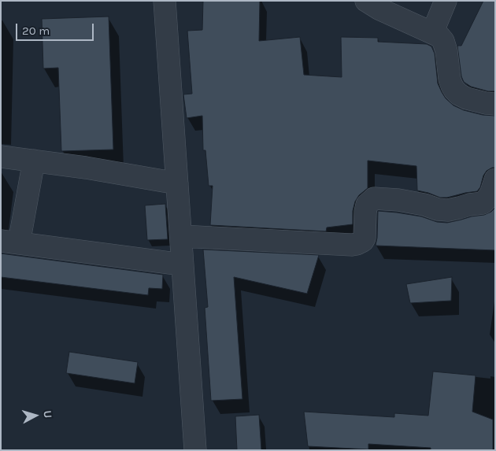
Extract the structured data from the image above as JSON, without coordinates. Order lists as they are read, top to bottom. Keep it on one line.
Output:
{"scale_bar":"20 m","north":"right"}
